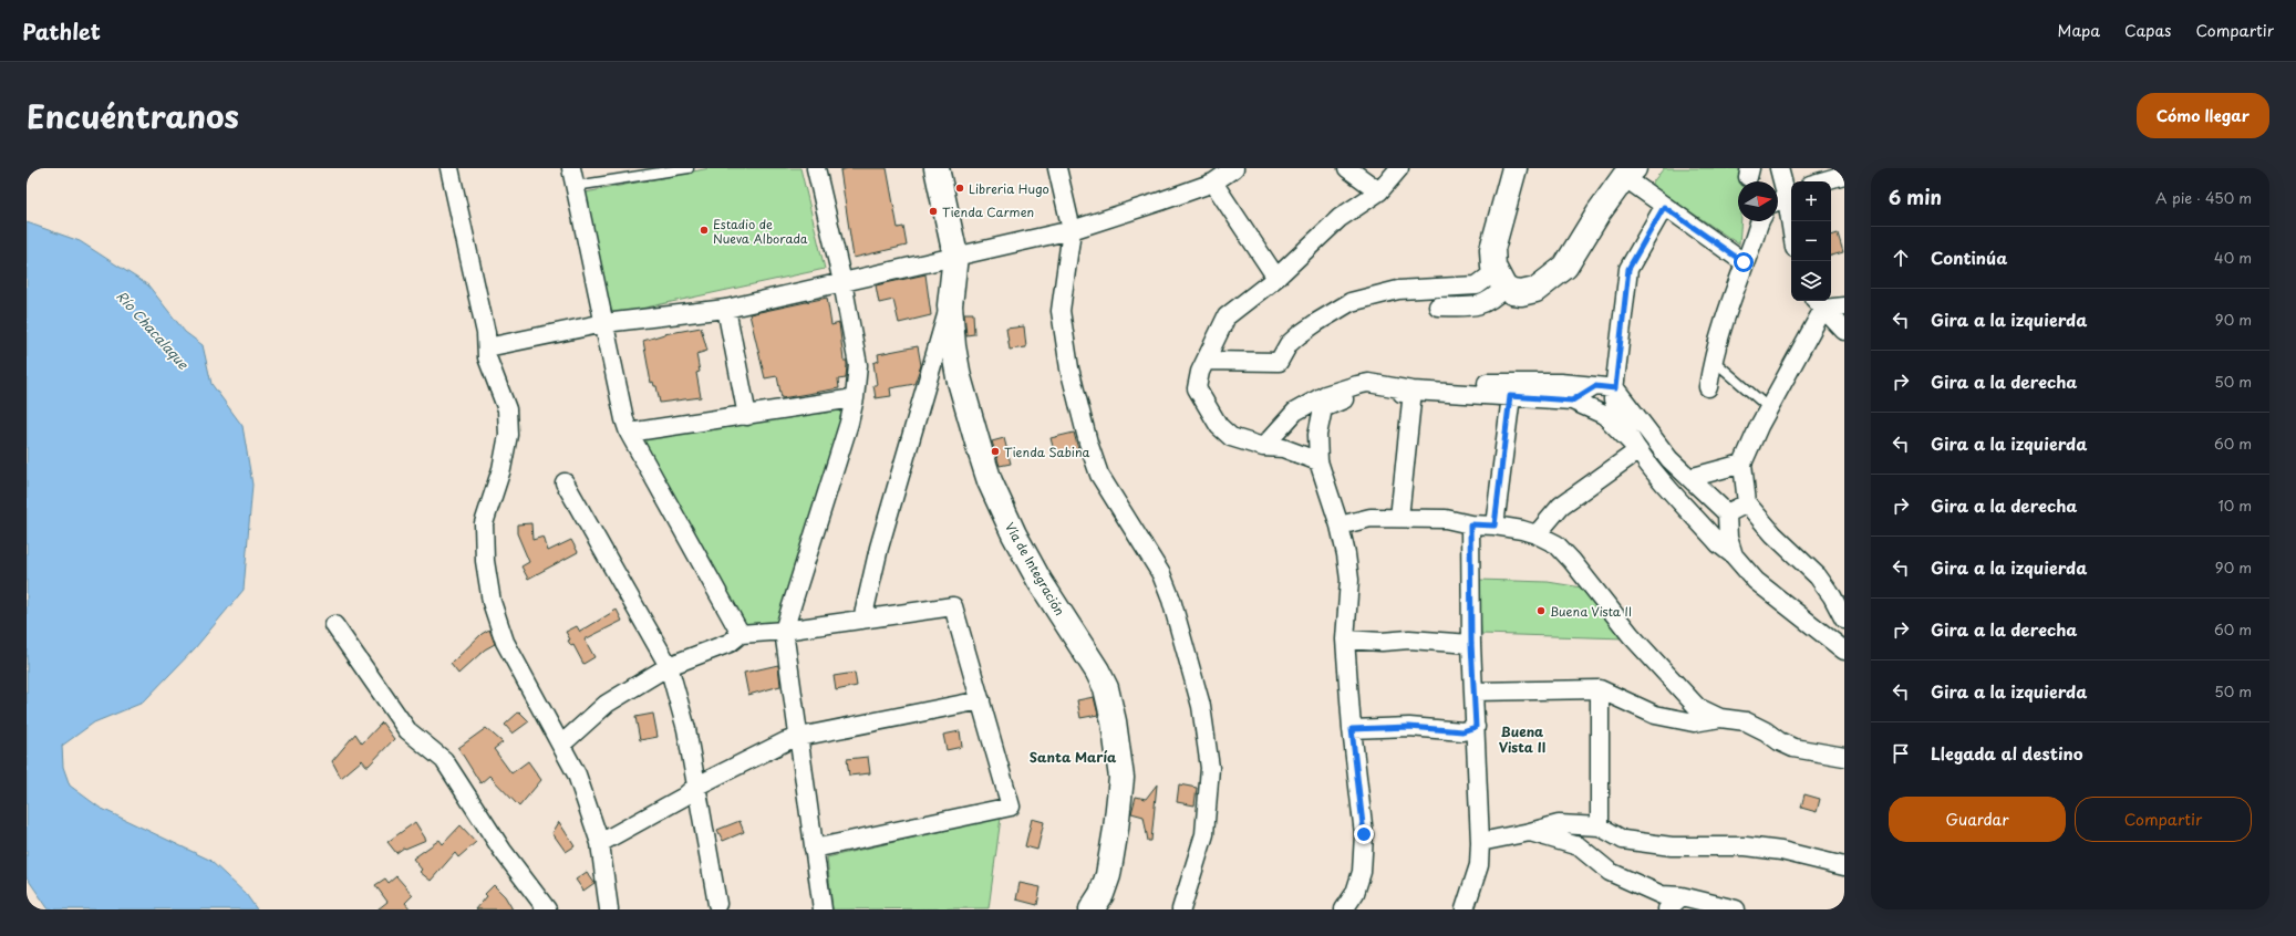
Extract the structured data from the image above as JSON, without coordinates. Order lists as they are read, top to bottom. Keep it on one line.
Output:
{"streets":{"main road":["Vía de Integración"]},"districts":["Buena Vista II","Santa María"],"water":["Río Chacalaque"],"places":["Libreria Hugo","Tienda Carmen","Estadio de Nueva Alborada","Tienda Sabina","Buena Vista II"],"north":"right","page":{"header":"Pathlet","nav":["Mapa","Capas","Compartir"],"title":"Encuéntranos","buttons":["Cómo llegar",["Guardar","Compartir"]],"heading":["6 min","A pie · 450 m"],"map_buttons":["+","−"],"list":[["Continúa","40 m"],["Gira a la izquierda","90 m"],["Gira a la derecha","50 m"],["Gira a la izquierda","60 m"],["Gira a la derecha","10 m"],["Gira a la izquierda","90 m"],["Gira a la derecha","60 m"],["Gira a la izquierda","50 m"],"Llegada al destino"]}}
